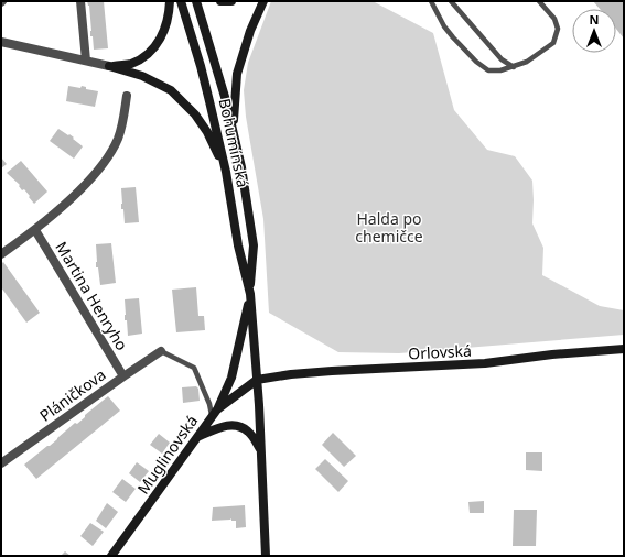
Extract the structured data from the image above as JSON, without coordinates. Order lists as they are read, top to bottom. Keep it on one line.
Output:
{"streets":{"main road":["Bohumínská","Orlovská","Muglinovská"],"street":["Martina Henryho","Pláničkova"]},"crossings":[["Bohumínská","Orlovská"],["Bohumínská","Muglinovská"],["Martina Henryho","Pláničkova"],["Orlovská","Muglinovská"]],"parks":["Halda po chemičce"],"north":"top"}
